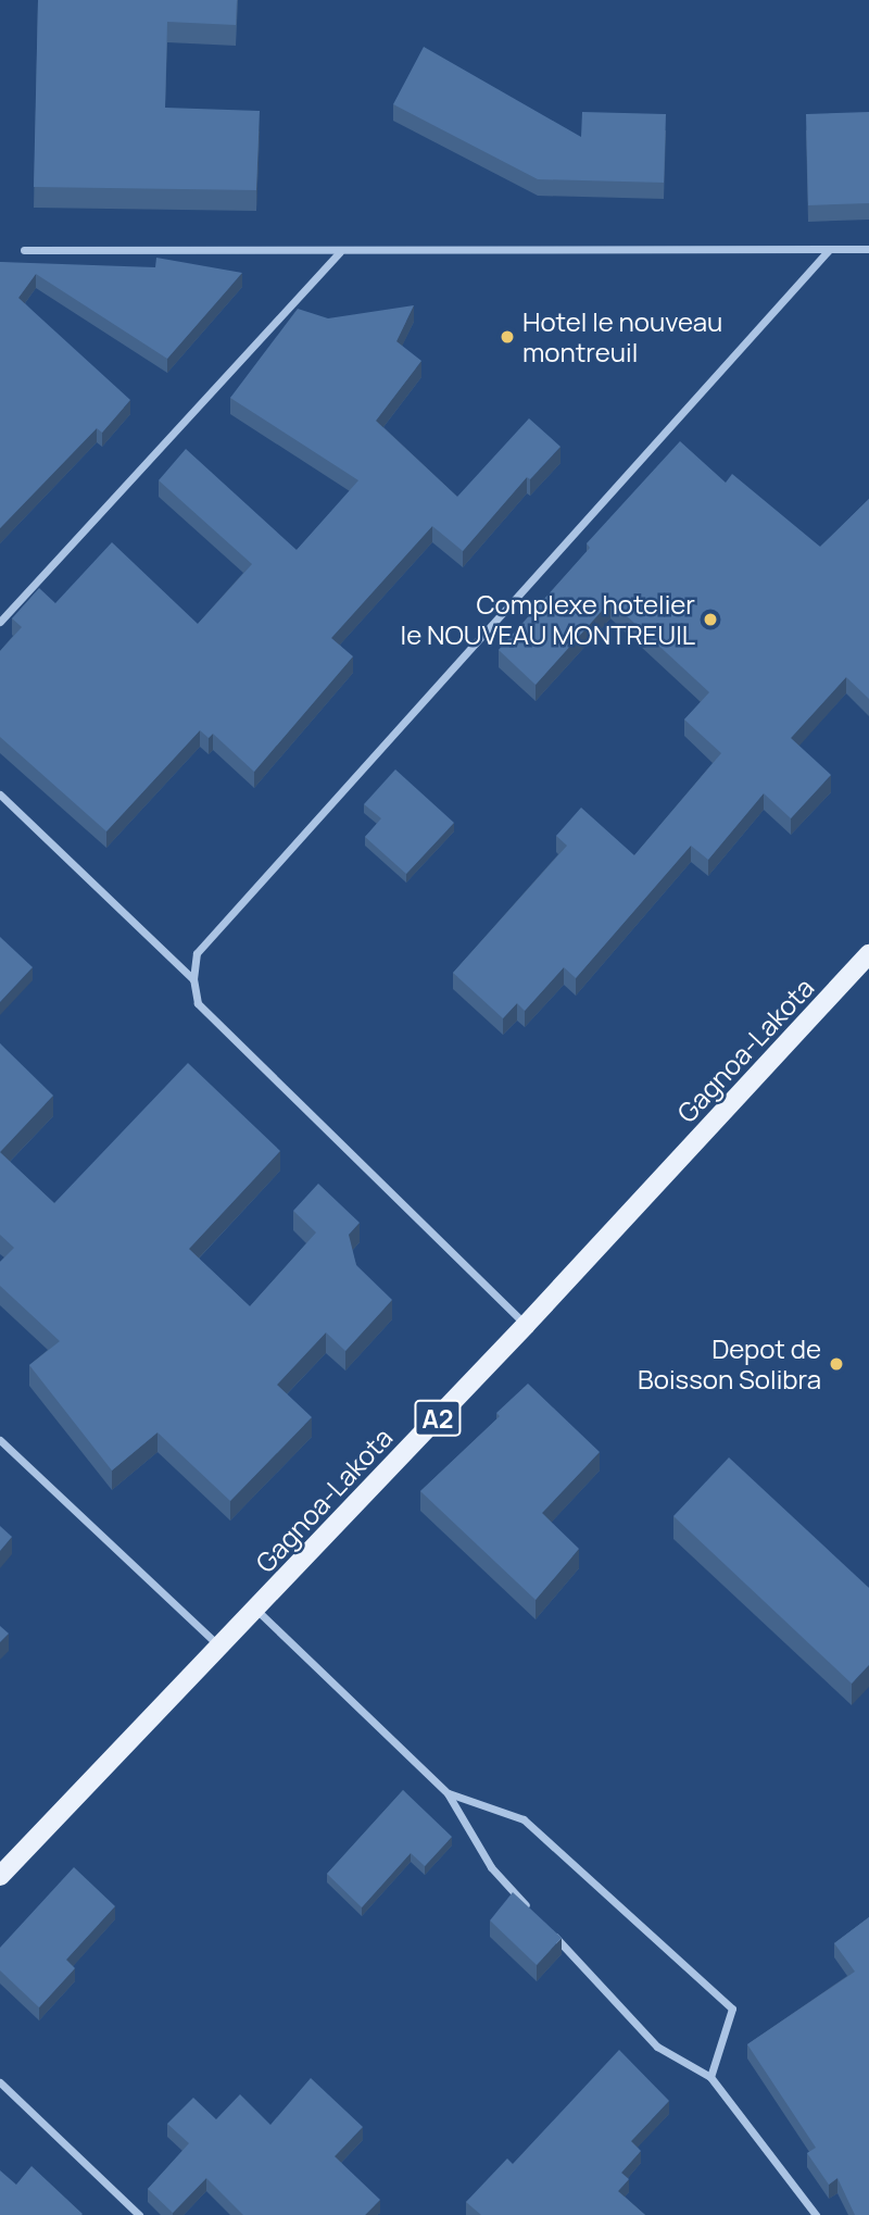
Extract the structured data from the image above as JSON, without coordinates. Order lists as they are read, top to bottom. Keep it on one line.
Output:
{"streets":{"main road":["Gagnoa-Lakota","A2"]},"places":["Hotel le nouveau montreuil","Complexe hotelier le NOUVEAU MONTREUIL","Depot de Boisson Solibra"]}
